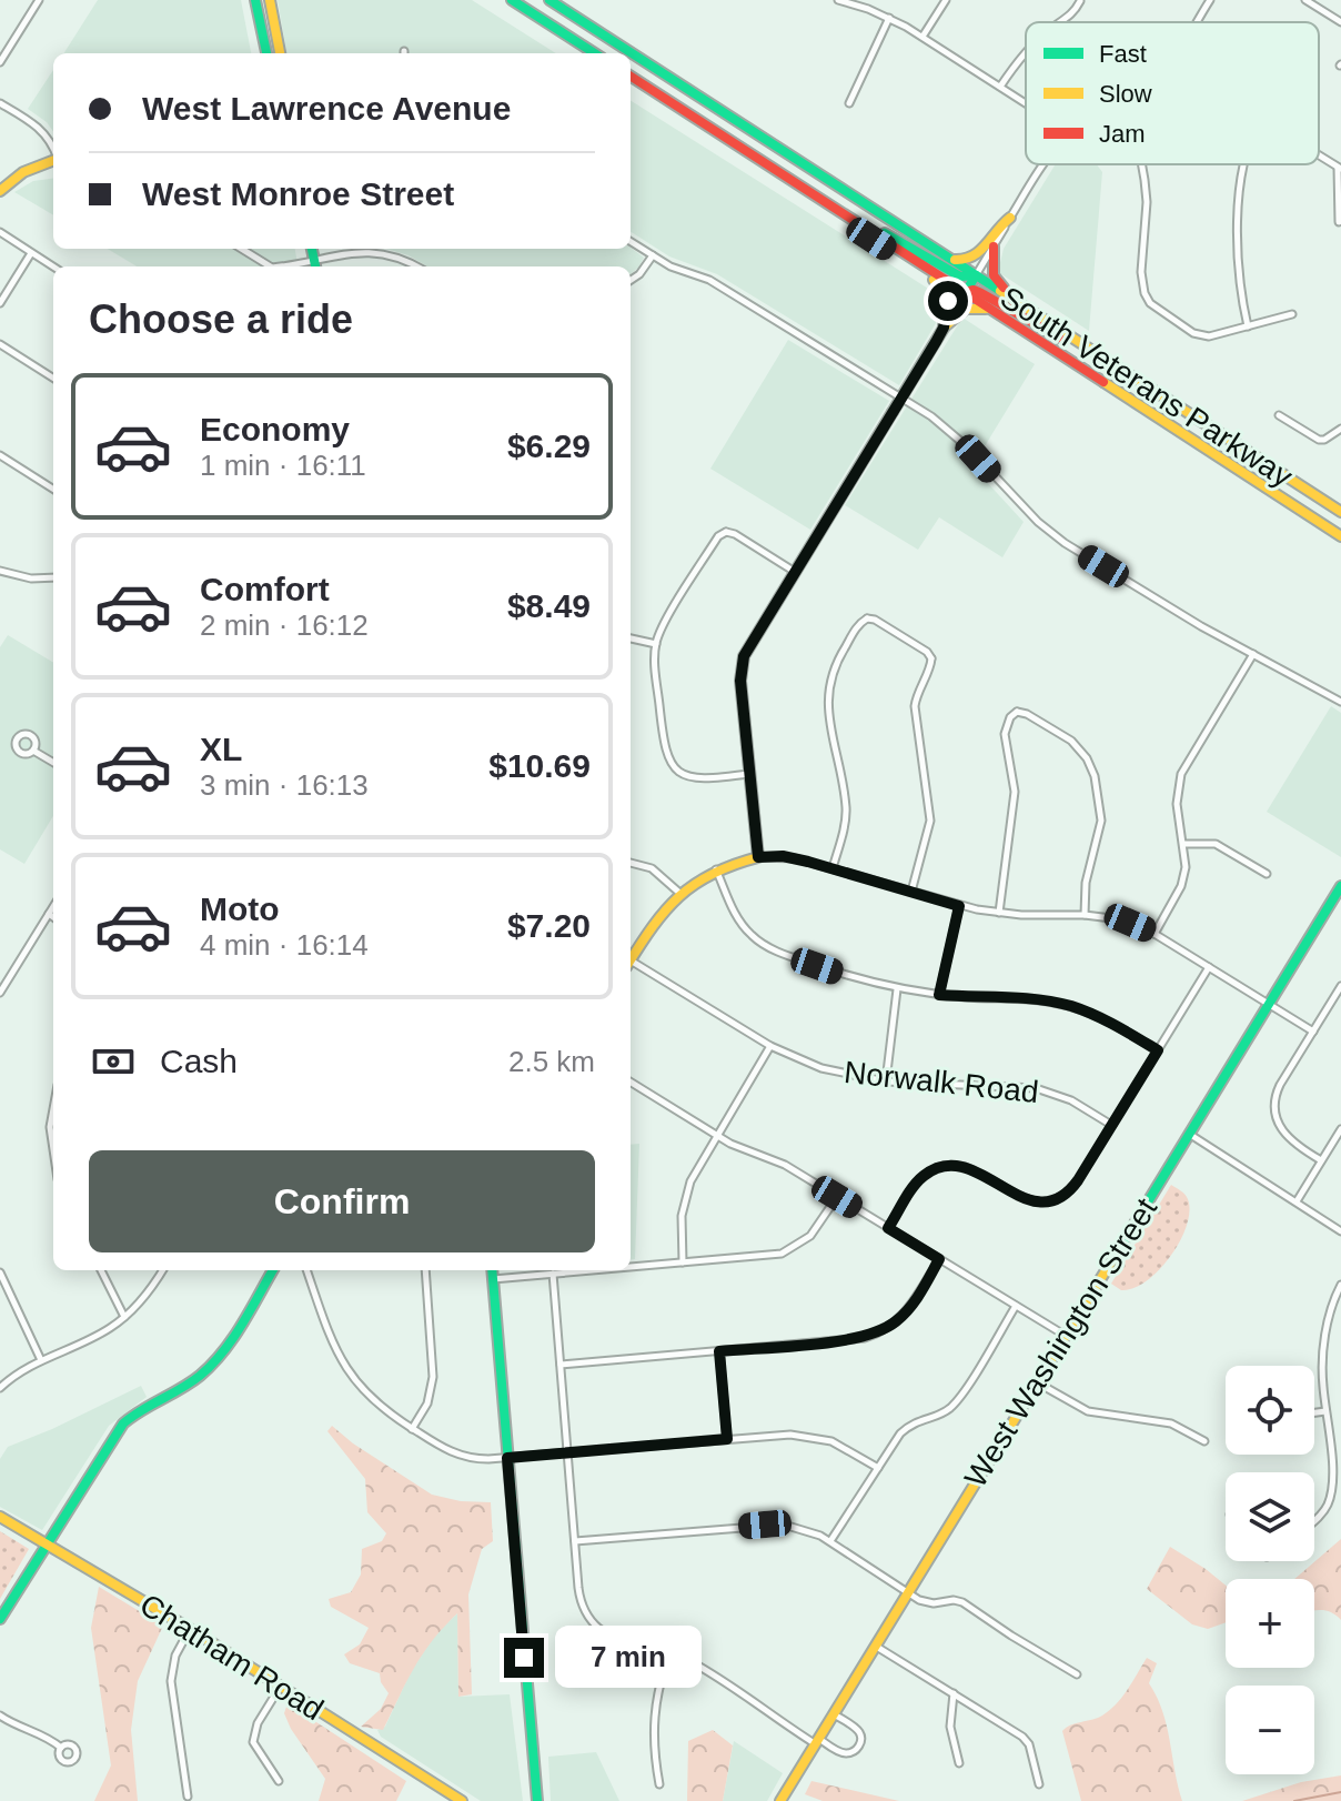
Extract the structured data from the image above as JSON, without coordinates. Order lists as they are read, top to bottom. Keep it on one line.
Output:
{"streets":{"main road":["South Veterans Parkway","West Washington Street","Chatham Road"],"street":["Norwalk Road"]},"legend":["Fast","Slow","Jam"],"page":{"banner":["West Lawrence Avenue","West Monroe Street"],"heading":"Choose a ride","list":[{"name":"Economy","note":"1 min · 16:11","value":"$6.29"},{"name":"Comfort","note":"2 min · 16:12","value":"$8.49"},{"name":"XL","note":"3 min · 16:13","value":"$10.69"},{"name":"Moto","note":"4 min · 16:14","value":"$7.20"}],"pay":["Cash","2.5 km"],"buttons":"Confirm","map_buttons":["+","−"],"bubble":"7 min"}}
